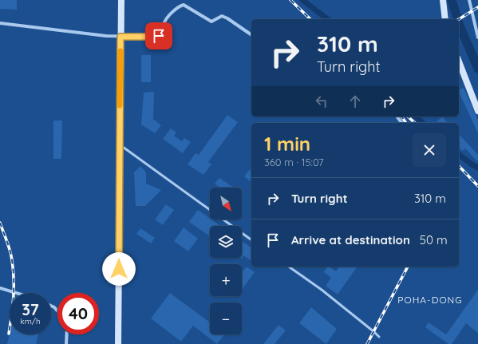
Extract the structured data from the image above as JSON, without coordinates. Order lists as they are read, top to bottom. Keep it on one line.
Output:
{"districts":["POHA-DONG"],"north":"bottom right","page":{"turn":["310 m","Turn right"],"heading":["1 min","360 m · 15:07"],"list":[{"name":"Turn right","value":"310 m"},{"name":"Arrive at destination","value":"50 m"}],"map_buttons":["+","−"],"speed":"37 km/h","limit":"40"}}
